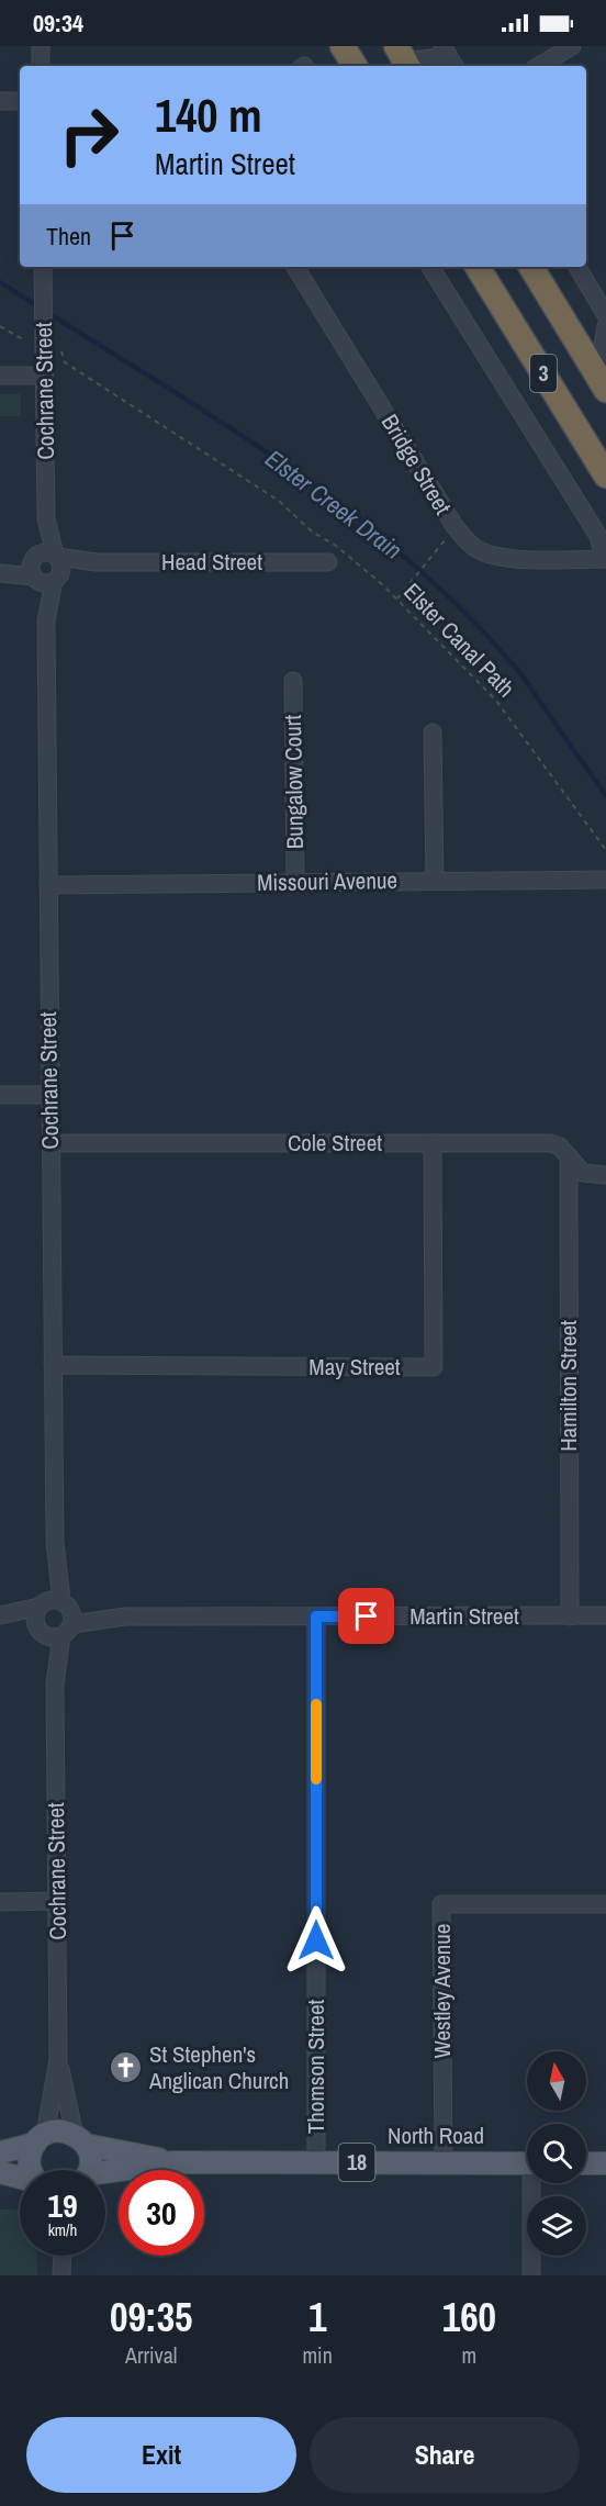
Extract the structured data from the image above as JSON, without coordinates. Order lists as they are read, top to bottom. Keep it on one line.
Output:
{"streets":{"highway":["3"],"main road":["North Road","18"],"street":["Cochrane Street","Bridge Street","Head Street","Bungalow Court","Missouri Avenue","Cole Street","May Street","Hamilton Street","Martin Street","Westley Avenue","Thomson Street"],"path":["Elster Canal Path"]},"crossings":[["Cochrane Street","Head Street"],["Cochrane Street","Missouri Avenue"],["Cochrane Street","Cole Street"],["Cochrane Street","May Street"],["Cochrane Street","Martin Street"],["Cochrane Street","North Road"],["Cochrane Street","18"],["Bungalow Court","Missouri Avenue"],["Cole Street","May Street"],["Cole Street","Hamilton Street"],["Hamilton Street","Martin Street"],["Martin Street","Thomson Street"],["Westley Avenue","North Road"],["Thomson Street","North Road"],["North Road","18"]],"water":["Elster Creek Drain"],"places":{"church":["St Stephen's Anglican Church"]},"north":"top","page":{"status":"09:34","turn":["140 m","Martin Street"],"then":"Then","speed":"19 km/h","limit":"30","eta":["09:35","Arrival","1","min","160","m"],"buttons":["Exit","Share"]}}
